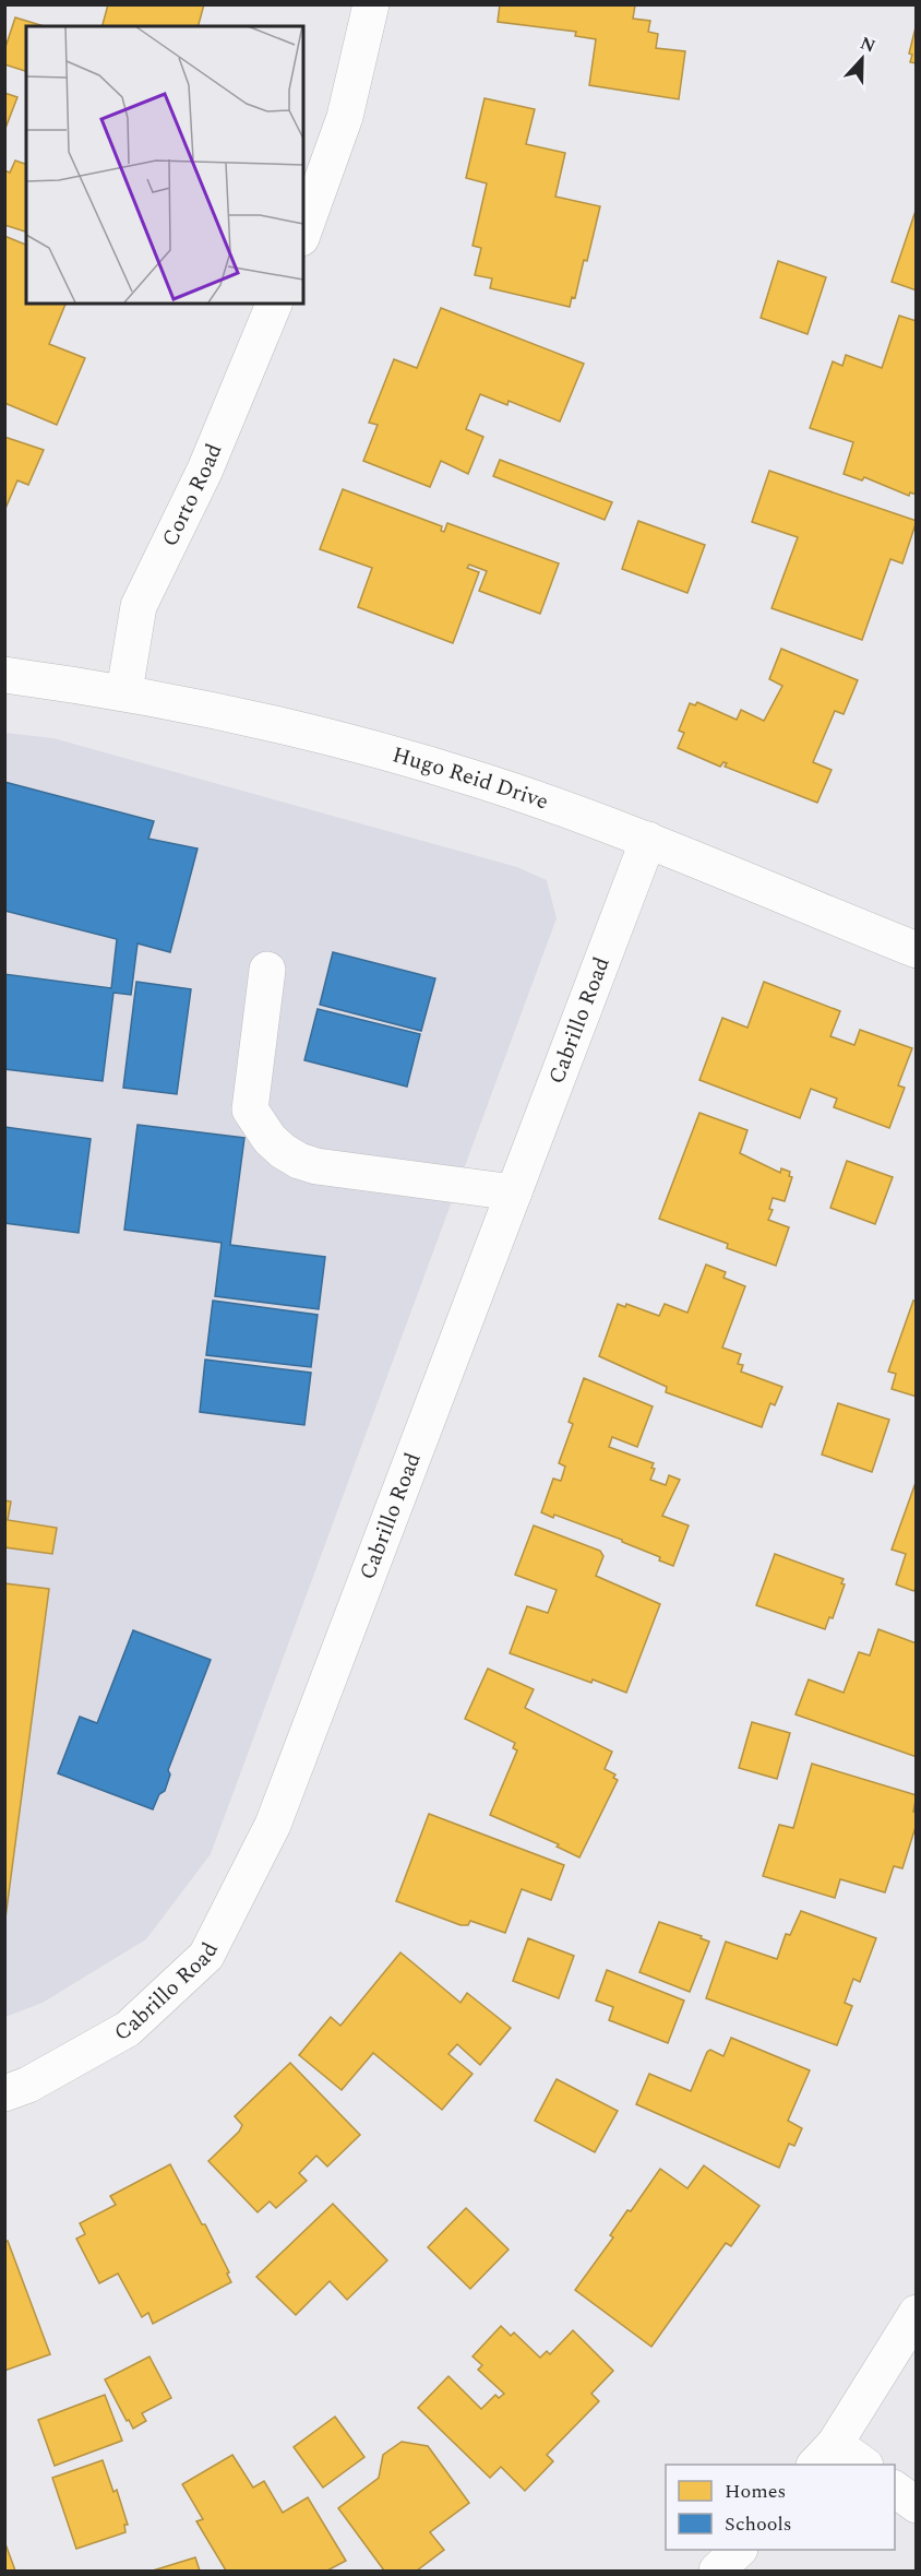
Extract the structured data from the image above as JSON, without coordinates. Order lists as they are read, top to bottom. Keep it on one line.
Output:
{"streets":{"street":["Corto Road","Hugo Reid Drive","Cabrillo Road"]},"crossings":[["Corto Road","Hugo Reid Drive"],["Hugo Reid Drive","Cabrillo Road"]],"legend":["Homes","Schools"],"north":"top"}
